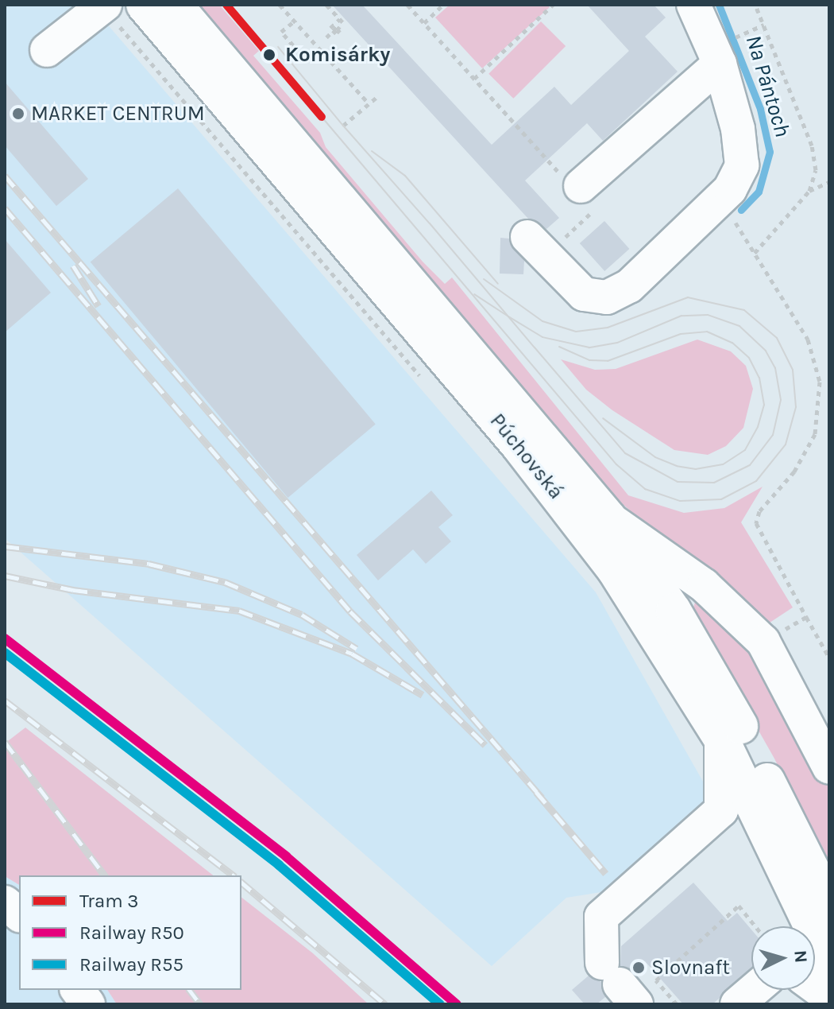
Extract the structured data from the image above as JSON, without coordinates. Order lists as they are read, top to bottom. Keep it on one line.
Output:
{"streets":{"main road":["Púchovská"]},"water":["Na Pántoch"],"places":["Komisárky","MARKET CENTRUM","Slovnaft"],"lines":["tram line 3","rail line R50","rail line R55"],"legend":["Tram 3","Railway R50","Railway R55"],"north":"right"}
